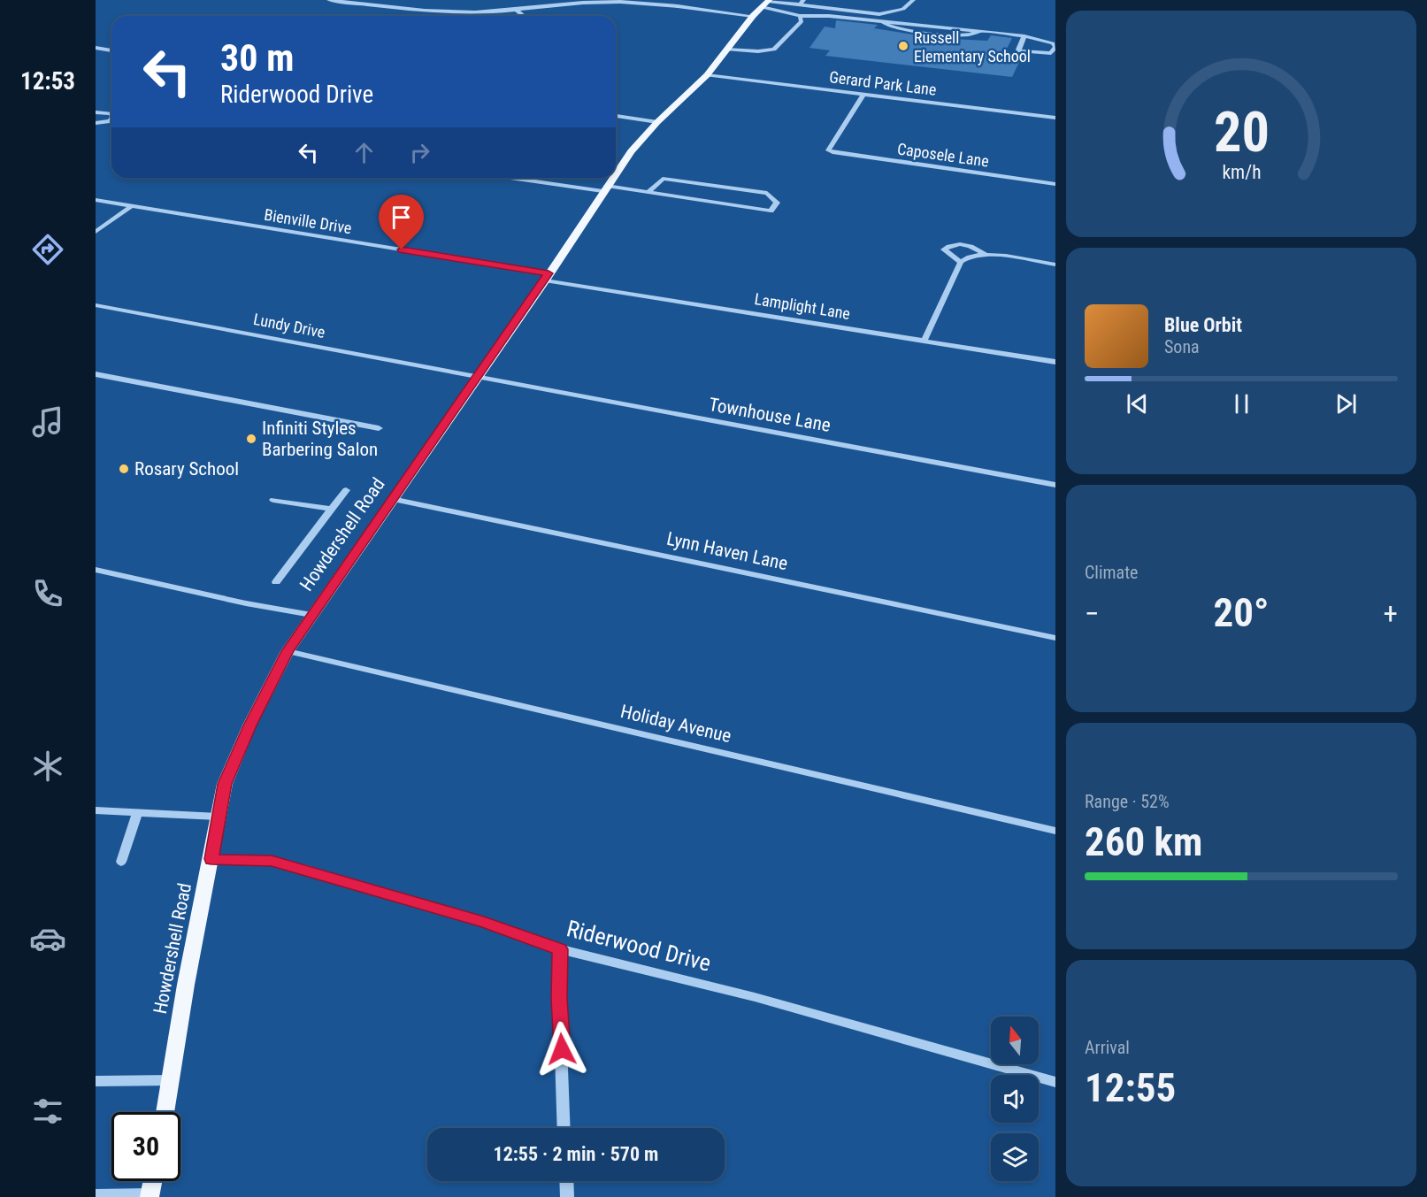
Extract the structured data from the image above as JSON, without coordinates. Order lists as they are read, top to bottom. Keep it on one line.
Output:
{"streets":{"main road":["Howdershell Road"],"street":["Gerard Park Lane","Caposele Lane","Bienville Drive","Lamplight Lane","Lundy Drive","Townhouse Lane","Lynn Haven Lane","Holiday Avenue","Riderwood Drive"]},"crossings":[["Gerard Park Lane","Caposele Lane"],["Gerard Park Lane","Howdershell Road"],["Bienville Drive","Lamplight Lane"],["Bienville Drive","Howdershell Road"],["Lamplight Lane","Howdershell Road"],["Lundy Drive","Townhouse Lane"],["Lundy Drive","Howdershell Road"],["Townhouse Lane","Howdershell Road"],["Howdershell Road","Lynn Haven Lane"],["Howdershell Road","Holiday Avenue"],["Howdershell Road","Riderwood Drive"]],"places":["Russell Elementary School","Infiniti Styles Barbering Salon","Rosary School"],"north":"top","page":{"tabs":"12:53","turn":["30 m","Riderwood Drive"],"song":["Blue Orbit","Sona"],"tile":["Climate",["Range · 52%","260 km"],["Arrival","12:55"]],"heat":["−","20°","+"],"limit":"30","trip":"12:55 · 2 min · 570 m","gauge":["20","km/h"]}}
